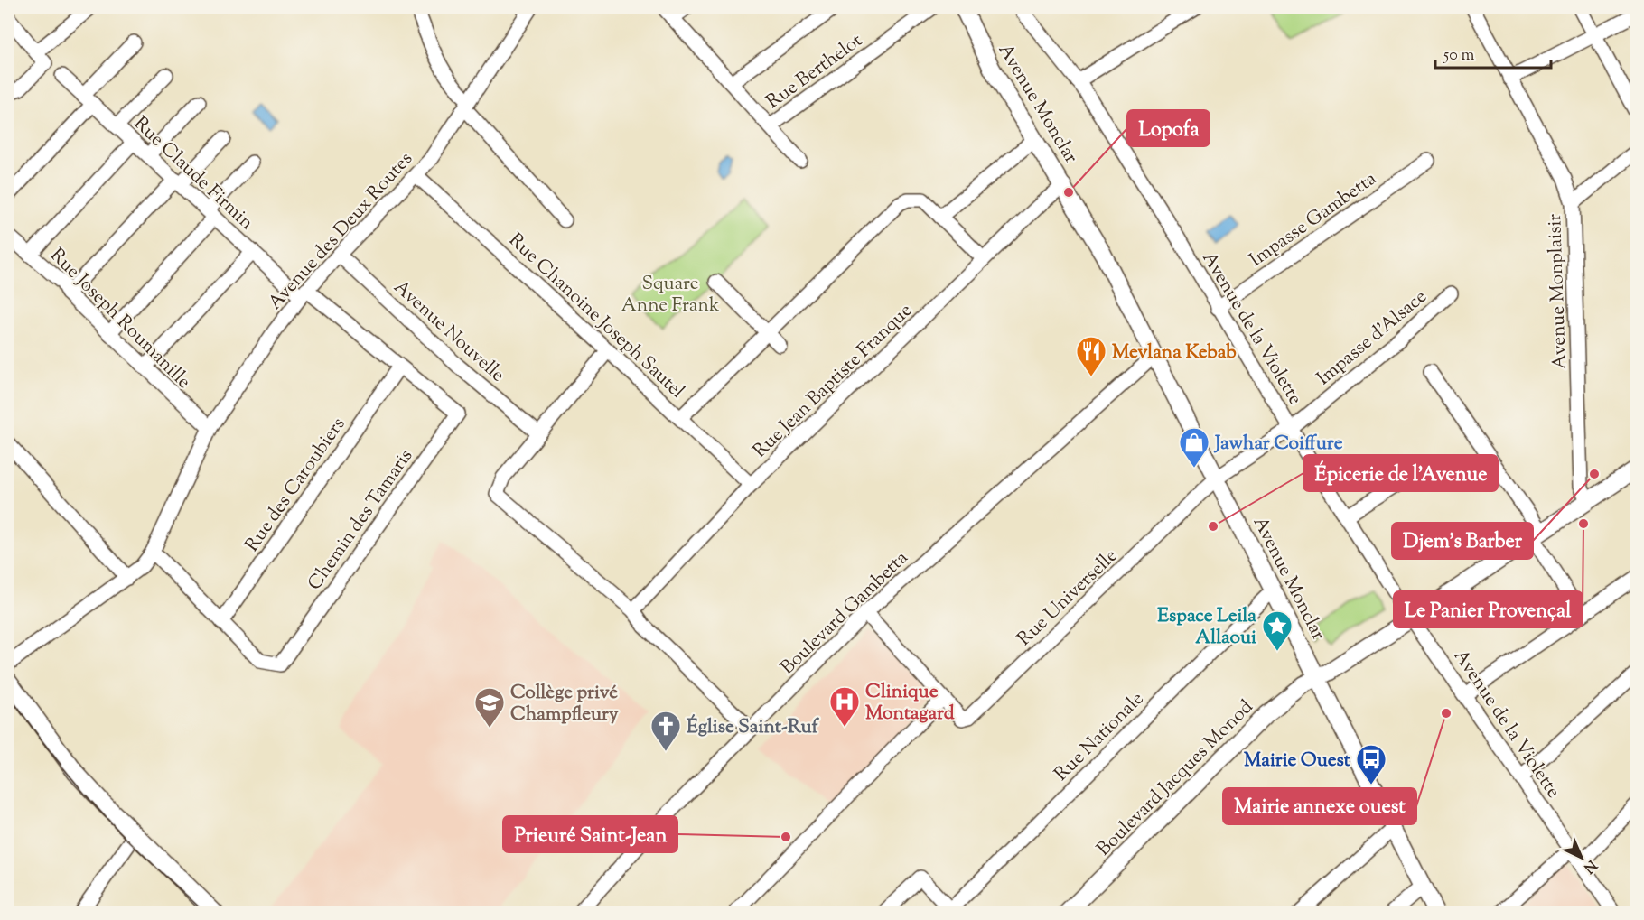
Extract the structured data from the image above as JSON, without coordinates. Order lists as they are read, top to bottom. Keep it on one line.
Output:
{"streets":{"street":["Rue Berthelot","Avenue Monclar","Rue Claude Firmin","Impasse Gambetta","Avenue des Deux Routes","Avenue Monplaisir","Rue Chanoine Joseph Sautel","Rue Joseph Roumanille","Avenue de la Violette","Avenue Nouvelle","Impasse d'Alsace","Rue Jean Baptiste Franque","Rue des Caroubiers","Chemin des Tamaris","Rue Universelle","Boulevard Gambetta","Rue Nationale","Boulevard Jacques Monod"]},"crossings":[["Avenue Monclar","Impasse d'Alsace"],["Avenue Monclar","Rue Jean Baptiste Franque"],["Avenue Monclar","Rue Universelle"],["Avenue Monclar","Boulevard Gambetta"],["Avenue Monclar","Rue Nationale"],["Avenue Monclar","Boulevard Jacques Monod"],["Rue Claude Firmin","Avenue des Deux Routes"],["Rue Claude Firmin","Chemin des Tamaris"],["Impasse Gambetta","Avenue de la Violette"],["Avenue des Deux Routes","Rue Chanoine Joseph Sautel"],["Avenue des Deux Routes","Rue Joseph Roumanille"],["Avenue des Deux Routes","Avenue Nouvelle"],["Avenue des Deux Routes","Chemin des Tamaris"],["Avenue Monplaisir","Boulevard Jacques Monod"],["Rue Chanoine Joseph Sautel","Rue Jean Baptiste Franque"],["Avenue de la Violette","Impasse d'Alsace"],["Avenue de la Violette","Boulevard Jacques Monod"],["Impasse d'Alsace","Rue Universelle"],["Rue des Caroubiers","Chemin des Tamaris"],["Rue Universelle","Boulevard Gambetta"]],"parks":["Square Anne Frank"],"places":{"other":["Lopofa","Djem's Barber","Le Panier Provençal","Épicerie de l'Avenue","Mairie annexe ouest","Prieuré Saint-Jean"],"restaurant":["Mevlana Kebab"],"shop":["Jawhar Coiffure"],"place":["Espace Leila Allaoui"],"hospital":["Clinique Montagard"],"school or university":["Collège privé Champfleury"],"church":["Église Saint-Ruf"],"bus stop":["Mairie Ouest"]},"scale_bar":"50 m","north":"bottom right"}
